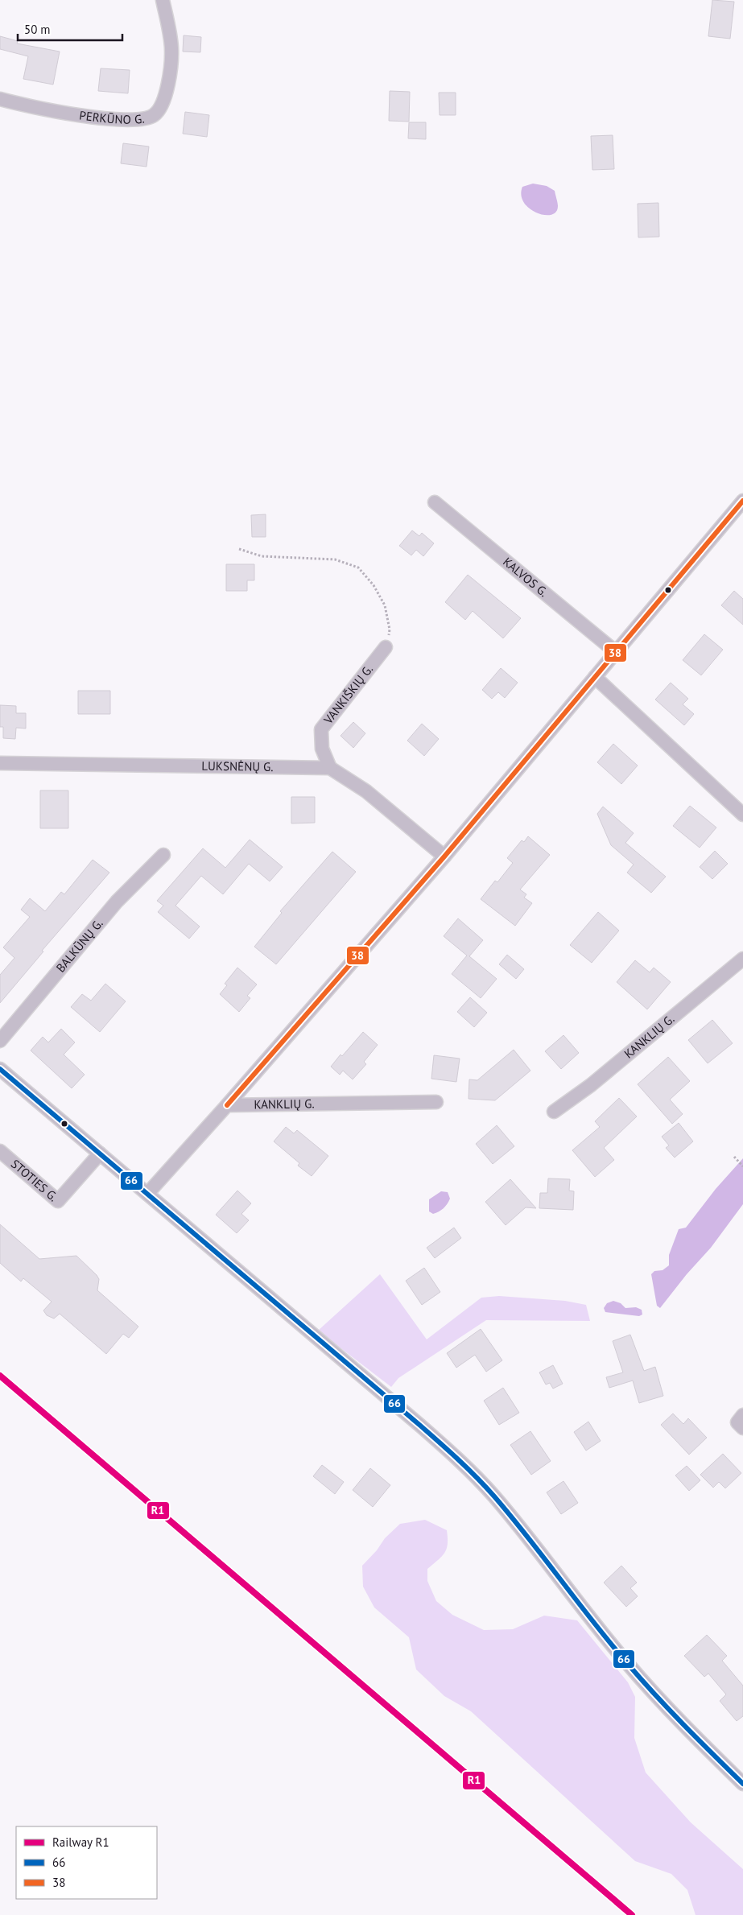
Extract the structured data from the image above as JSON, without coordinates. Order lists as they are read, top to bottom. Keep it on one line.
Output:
{"streets":{"street":["PERKŪNO G.","KALVOS G.","VANKIŠKIŲ G.","LUKSNĖNŲ G.","BALKŪNŲ G.","KANKLIŲ G.","STOTIES G."]},"crossings":[["VANKIŠKIŲ G.","LUKSNĖNŲ G."]],"lines":["transit line 38","transit line 66","rail line R1"],"legend":["Railway R1","66","38"],"scale_bar":"50 m"}
